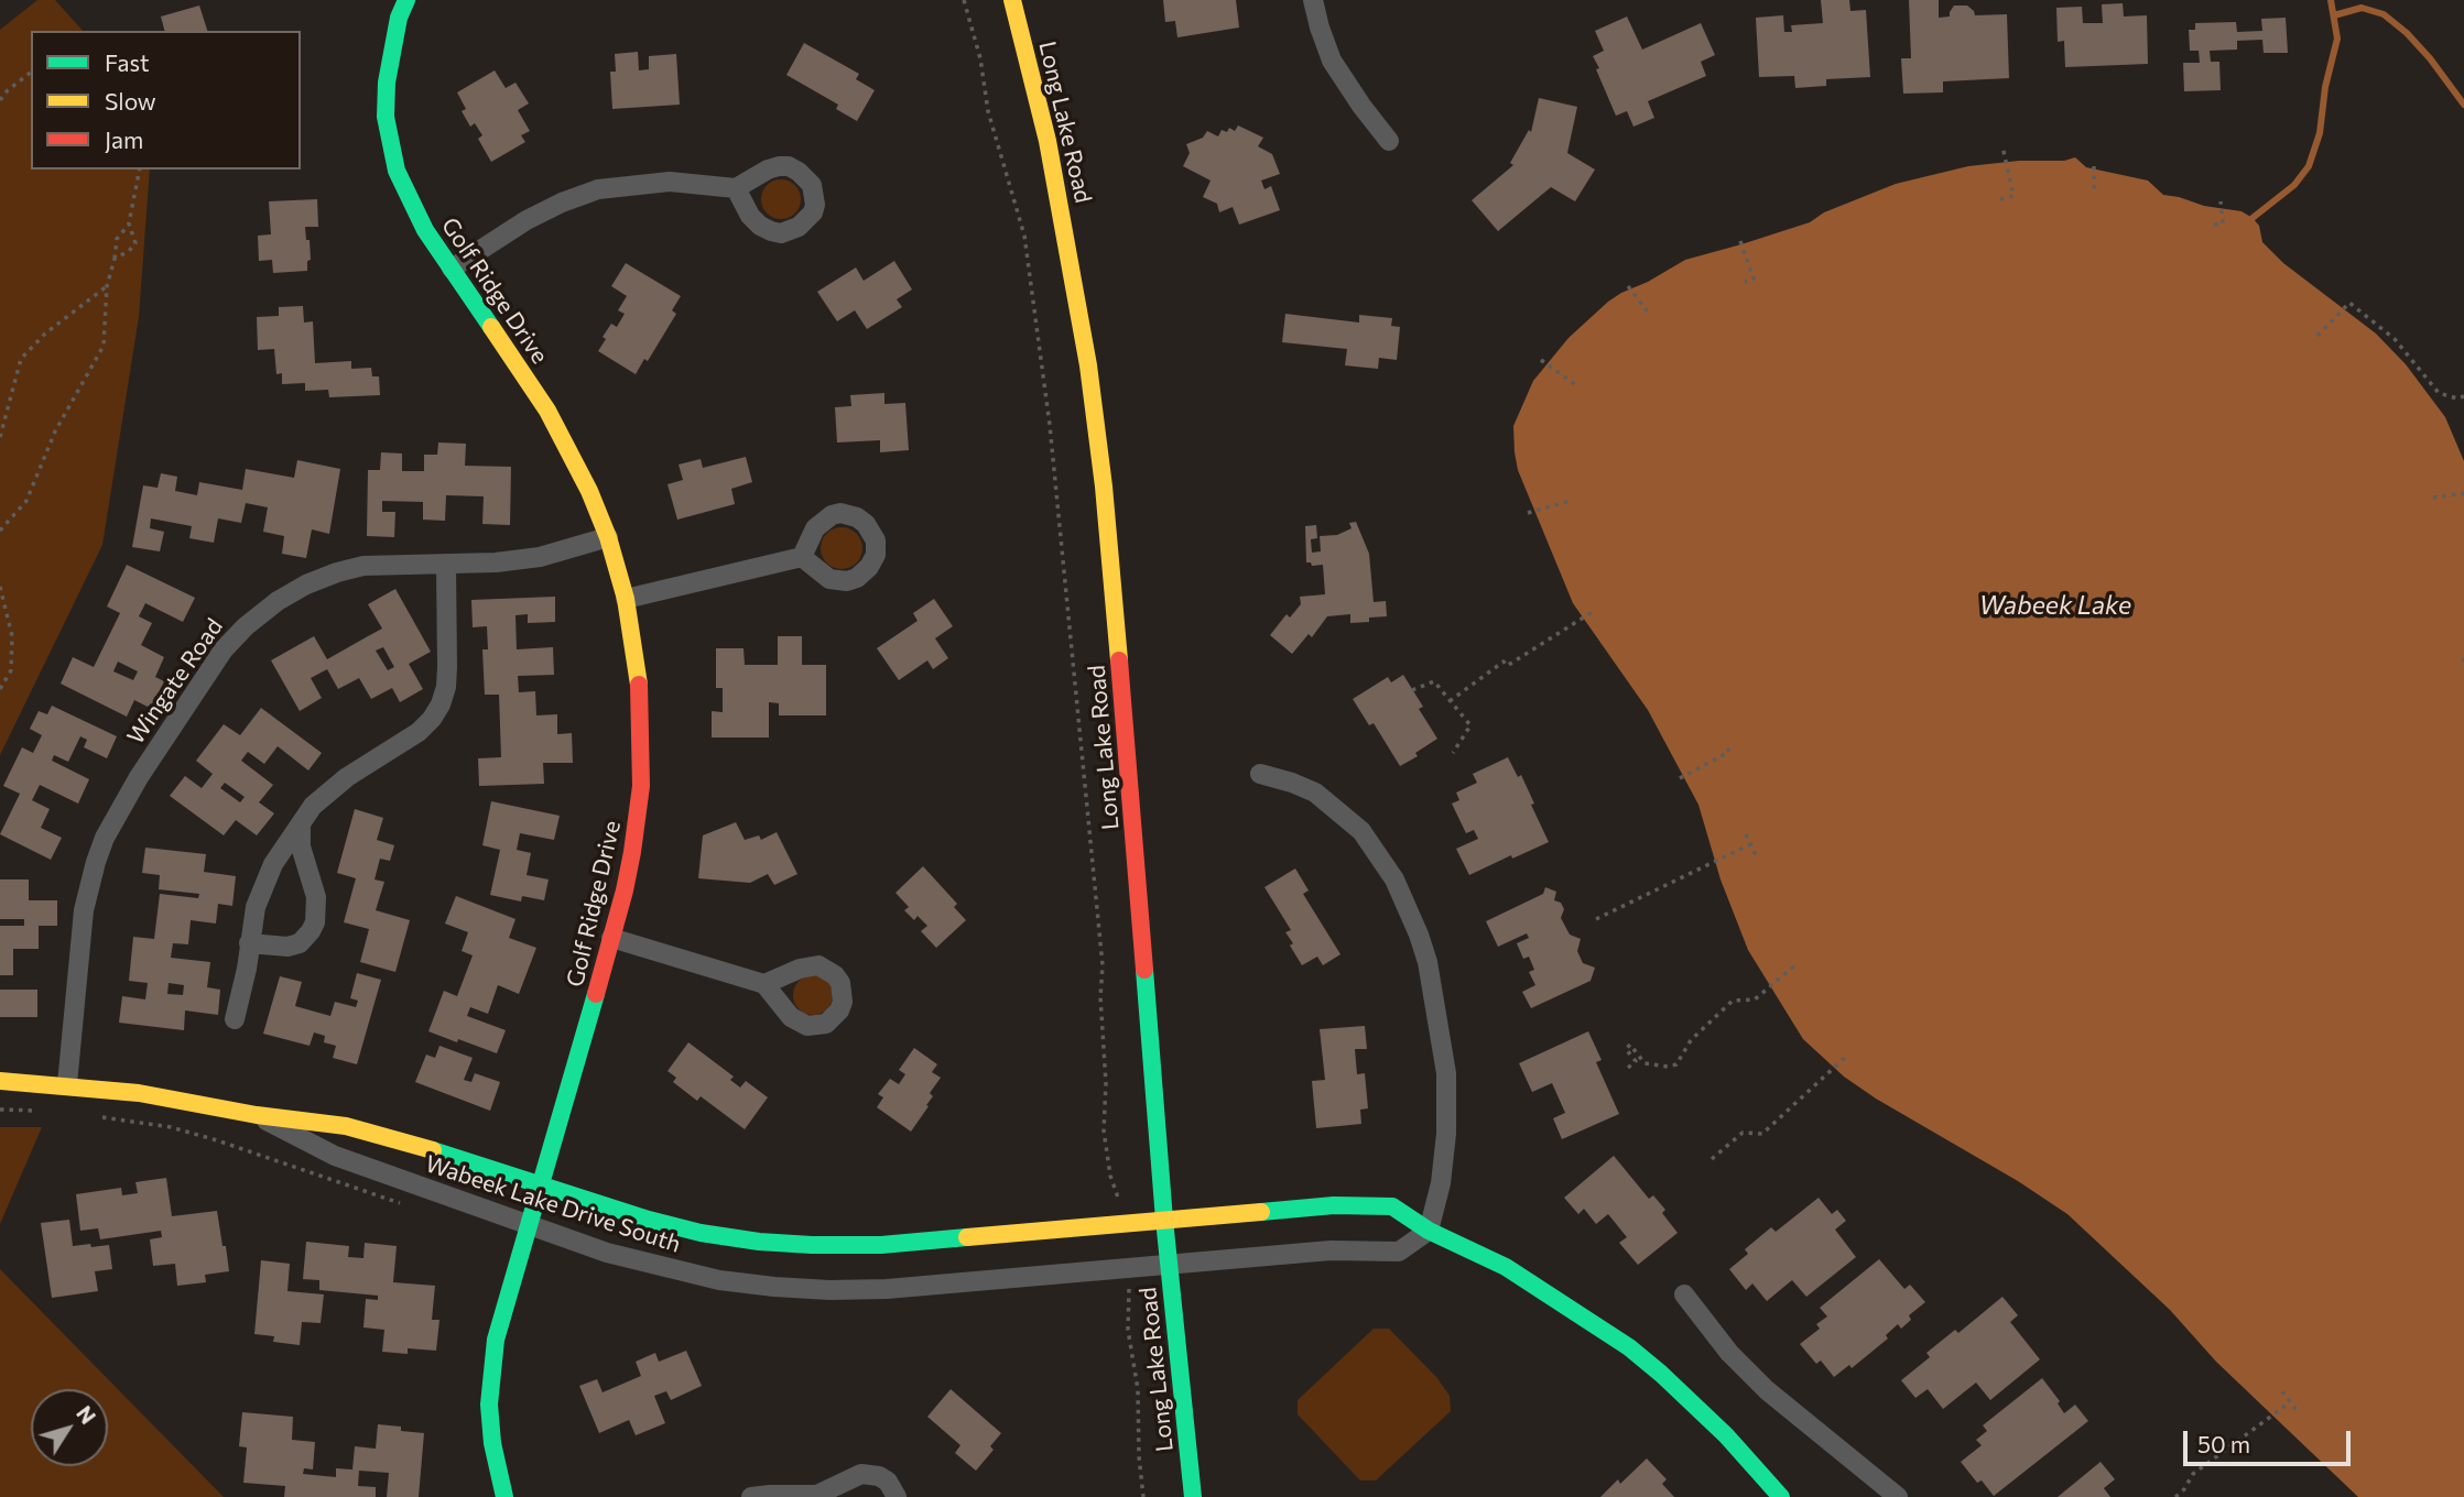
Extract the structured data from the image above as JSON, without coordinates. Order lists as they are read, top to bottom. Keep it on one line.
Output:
{"streets":{"street":["Long Lake Road","Golf Ridge Drive","Wingate Road","Wabeek Lake Drive South"]},"crossings":[["Long Lake Road","Wabeek Lake Drive South"],["Golf Ridge Drive","Wingate Road"],["Golf Ridge Drive","Wabeek Lake Drive South"],["Wingate Road","Wabeek Lake Drive South"]],"water":["Wabeek Lake"],"legend":["Fast","Slow","Jam"],"scale_bar":"50 m","north":"top right"}
